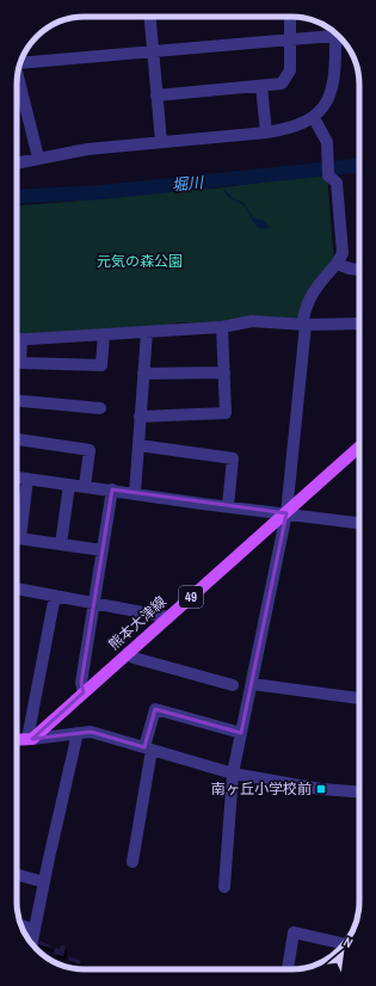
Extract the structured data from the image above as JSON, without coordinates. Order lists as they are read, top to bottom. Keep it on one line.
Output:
{"streets":{"main road":["49","熊本大津線"]},"water":["堀川"],"parks":["元気の森公園"],"places":{"transit":["南ヶ丘小学校前"]},"north":"top right"}
